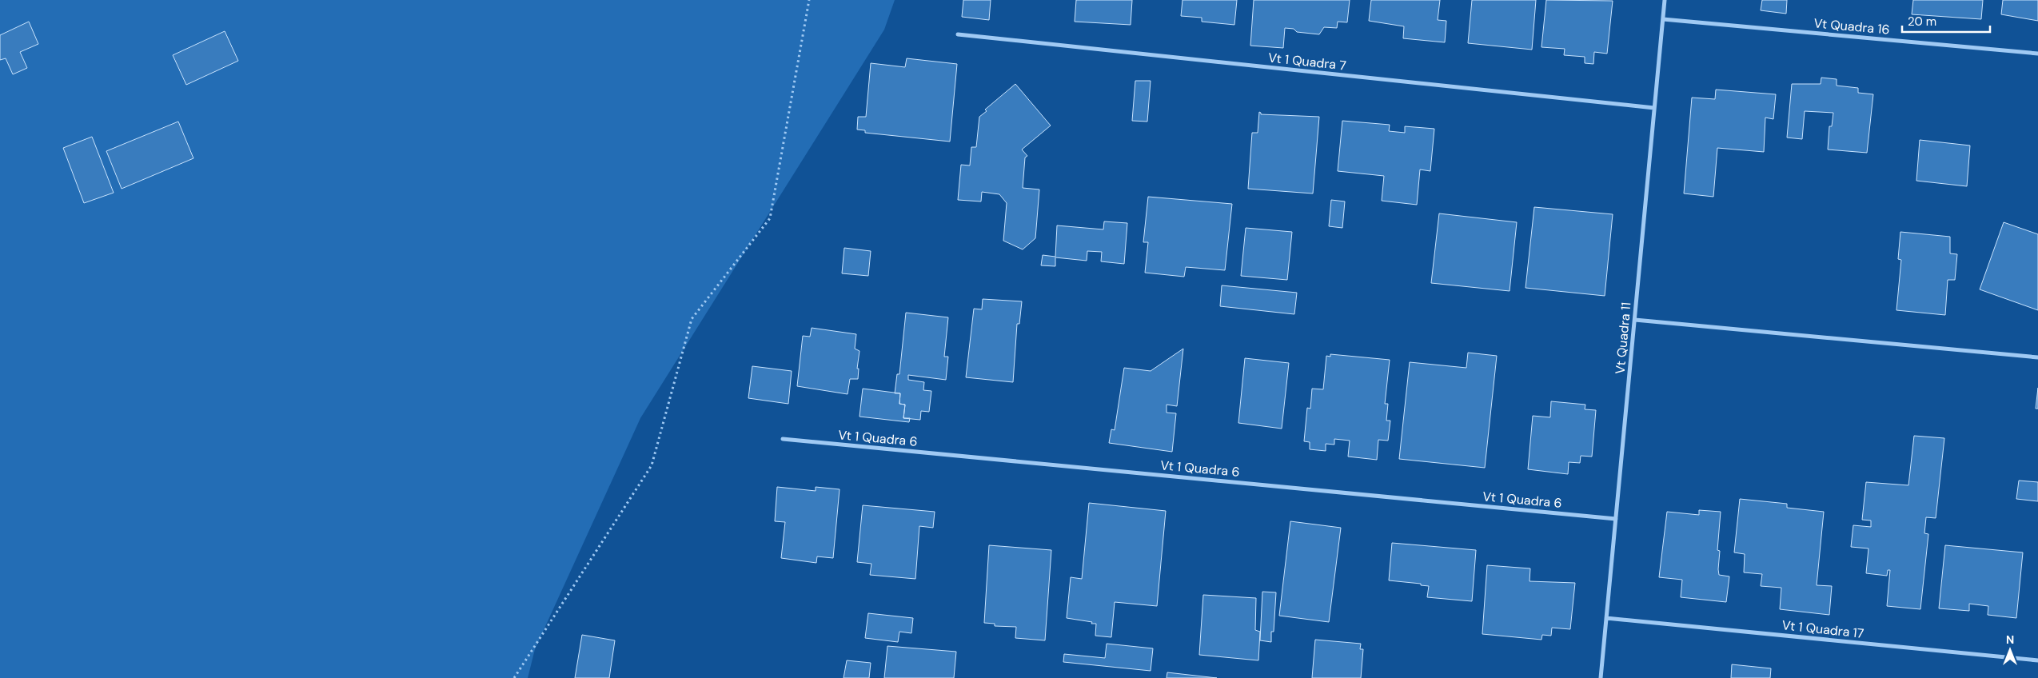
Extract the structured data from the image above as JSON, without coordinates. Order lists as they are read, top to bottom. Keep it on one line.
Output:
{"streets":{"street":["Vt Quadra 16","Vt 1 Quadra 7","Vt Quadra 11","Vt 1 Quadra 6","Vt 1 Quadra 17"]},"crossings":[["Vt Quadra 16","Vt Quadra 11"],["Vt 1 Quadra 7","Vt Quadra 11"],["Vt Quadra 11","Vt 1 Quadra 6"],["Vt Quadra 11","Vt 1 Quadra 17"]],"scale_bar":"20 m","north":"top"}
